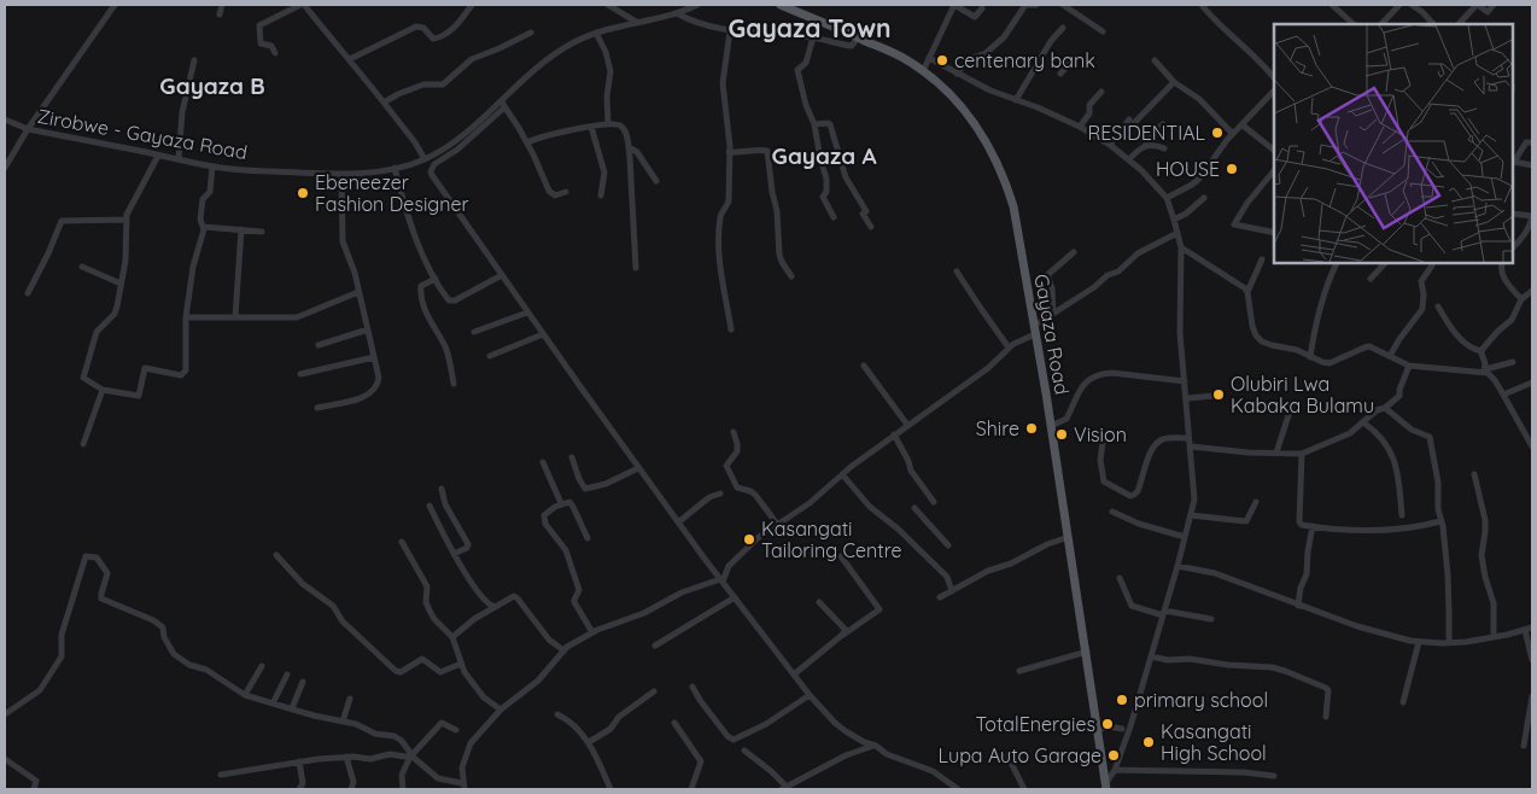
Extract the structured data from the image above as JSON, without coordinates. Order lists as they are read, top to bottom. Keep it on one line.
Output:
{"streets":{"main road":["Gayaza Road"],"street":["Zirobwe - Gayaza Road"]},"districts":["Gayaza Town","Gayaza B","Gayaza A"],"places":["centenary bank","RESIDENTIAL","HOUSE","Ebeneezer Fashion Designer","Olubiri Lwa Kabaka Bulamu","Shire","Vision","Kasangati Tailoring Centre","primary school","TotalEnergies","Kasangati High School","Lupa Auto Garage"]}
